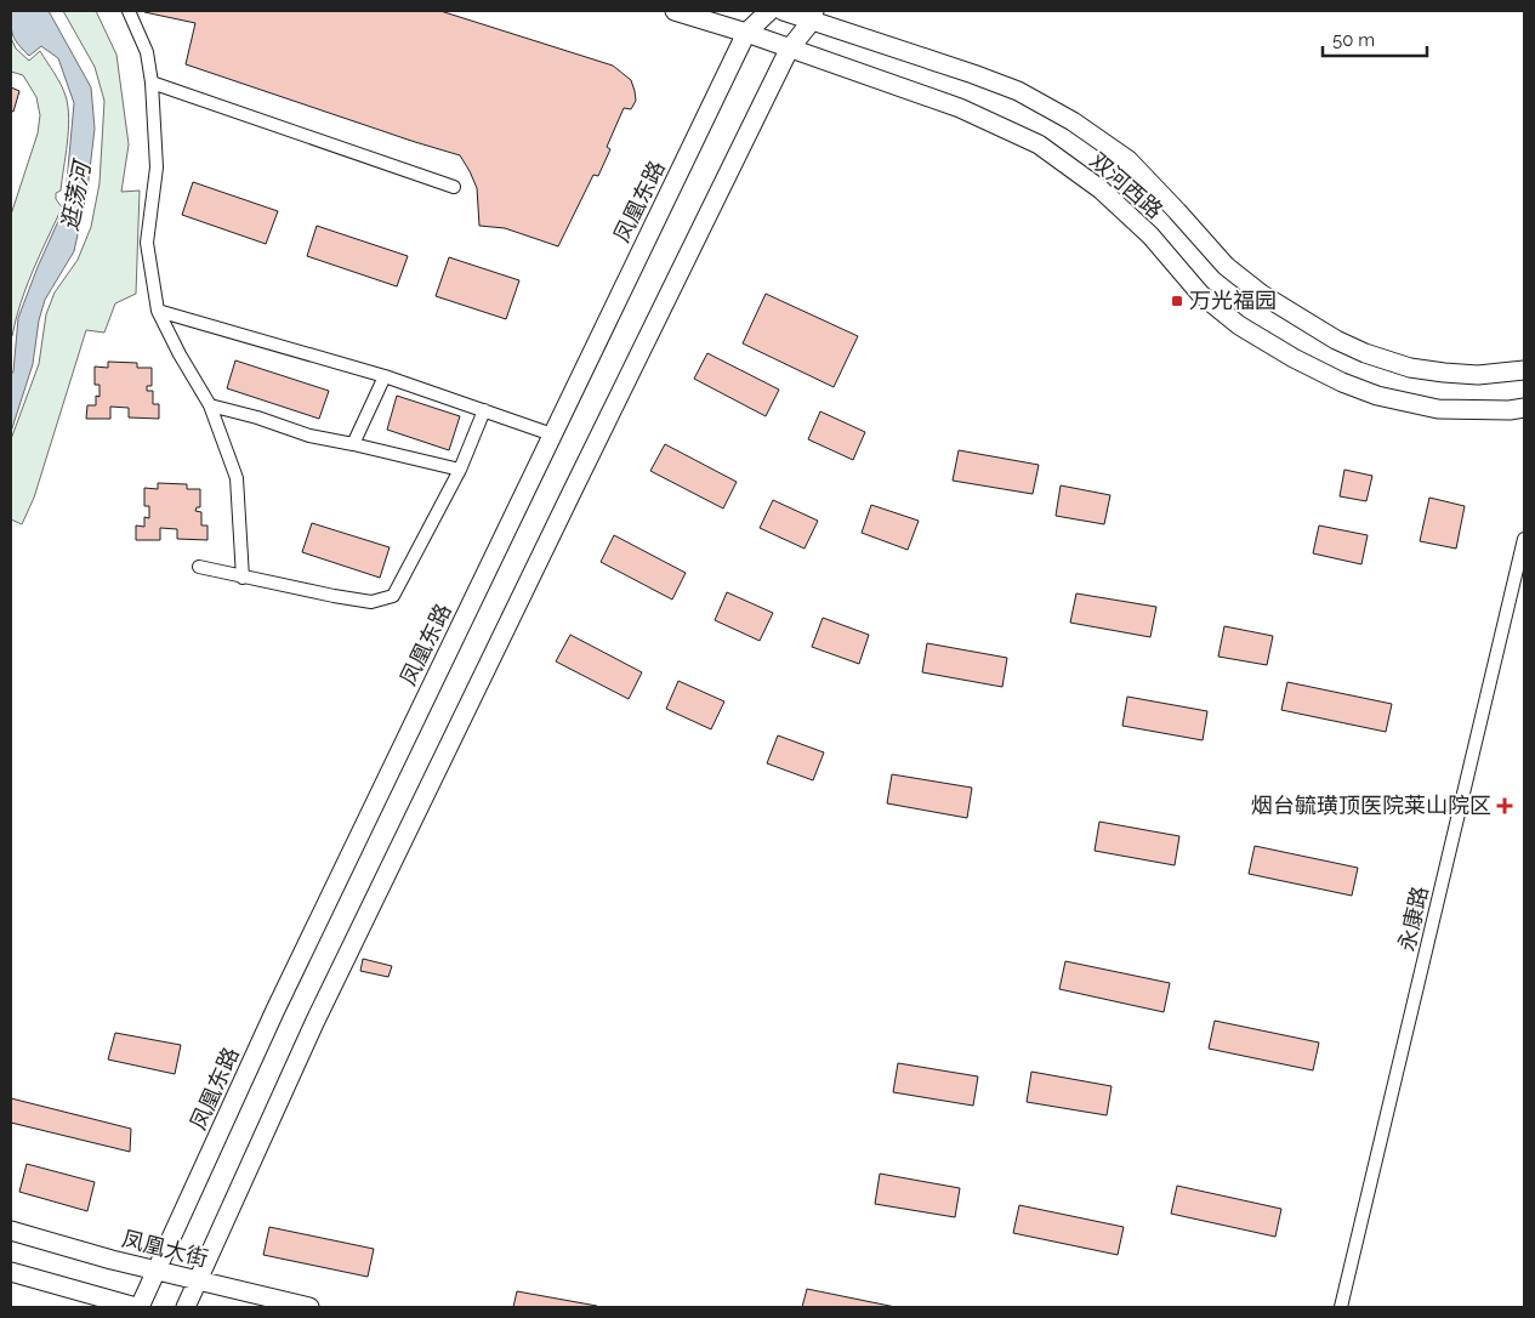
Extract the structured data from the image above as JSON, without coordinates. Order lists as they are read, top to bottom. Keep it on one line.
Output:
{"streets":{"street":["双河西路","凤凰东路","永康路","凤凰大街"]},"crossings":[["双河西路","凤凰东路"],["凤凰东路","凤凰大街"]],"water":["逛荡河"],"places":{"transit":["万光福园"],"health":["烟台毓璜顶医院莱山院区"]},"scale_bar":"50 m"}
